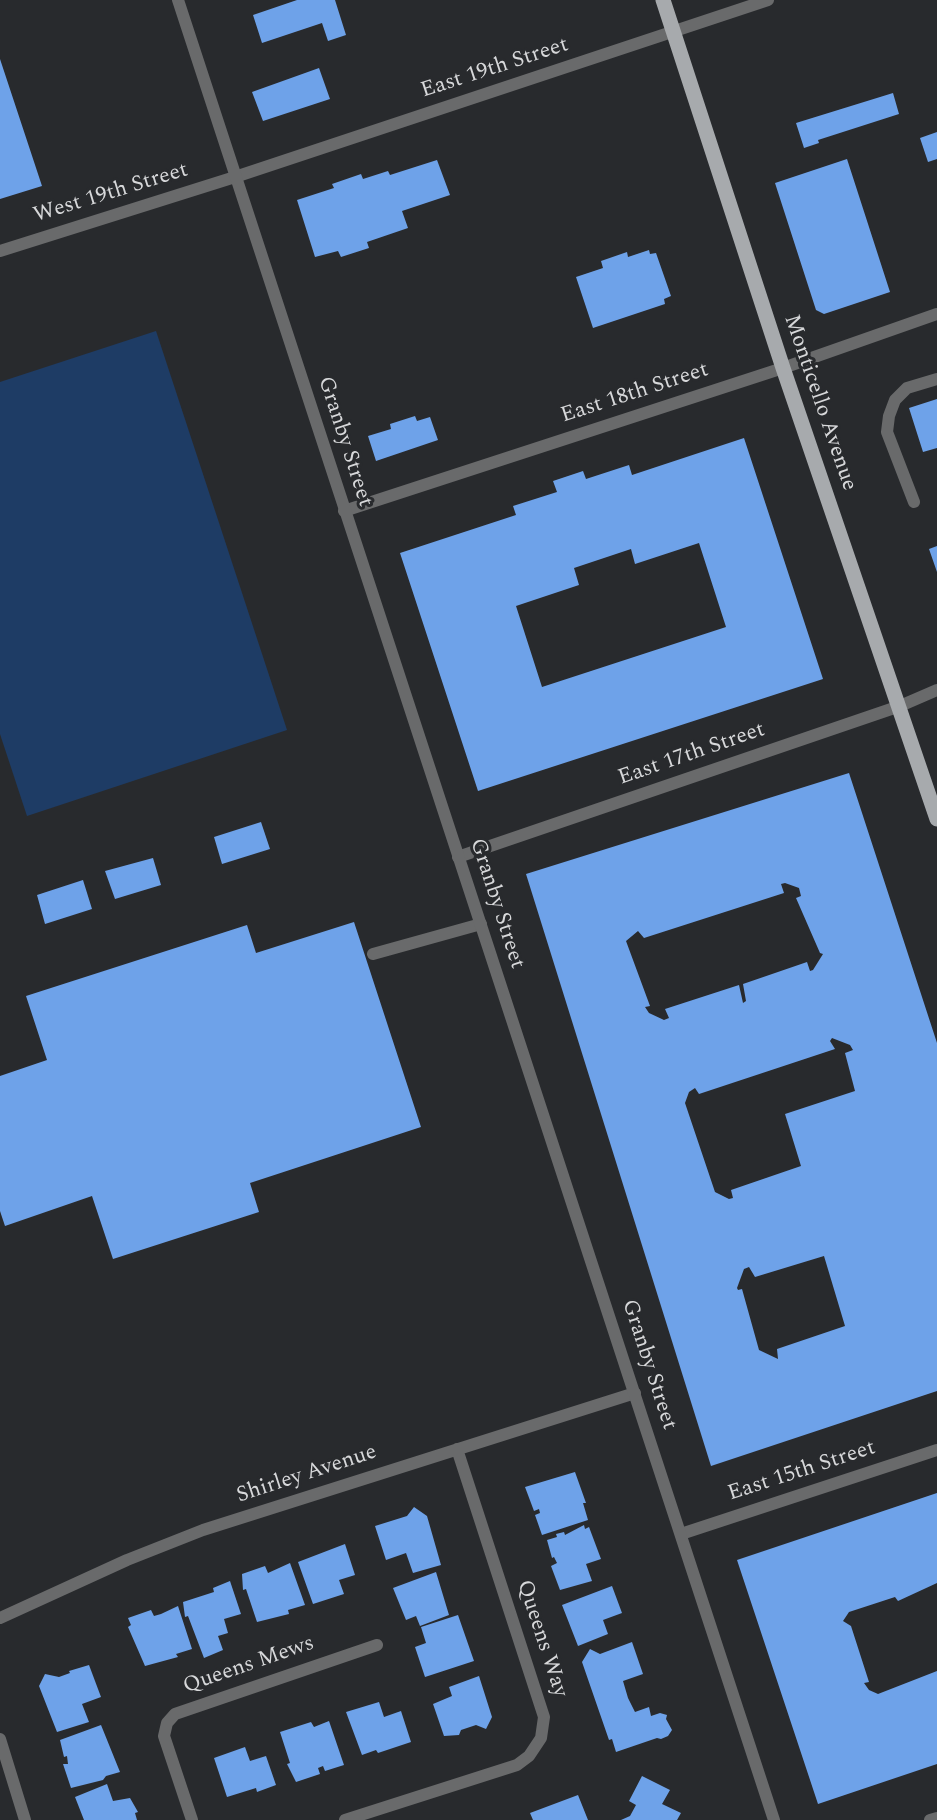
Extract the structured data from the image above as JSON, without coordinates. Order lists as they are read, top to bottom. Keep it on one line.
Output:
{"streets":{"main road":["Monticello Avenue"],"street":["East 19th Street","West 19th Street","East 18th Street","Granby Street","East 17th Street","East 15th Street","Shirley Avenue","Queens Way","Queens Mews"]},"crossings":[["East 19th Street","West 19th Street"],["East 19th Street","Monticello Avenue"],["East 19th Street","Granby Street"],["West 19th Street","Granby Street"],["East 18th Street","Monticello Avenue"],["East 18th Street","Granby Street"],["Monticello Avenue","East 17th Street"],["Granby Street","East 17th Street"],["Granby Street","East 15th Street"],["Granby Street","Shirley Avenue"],["Shirley Avenue","Queens Way"]]}
